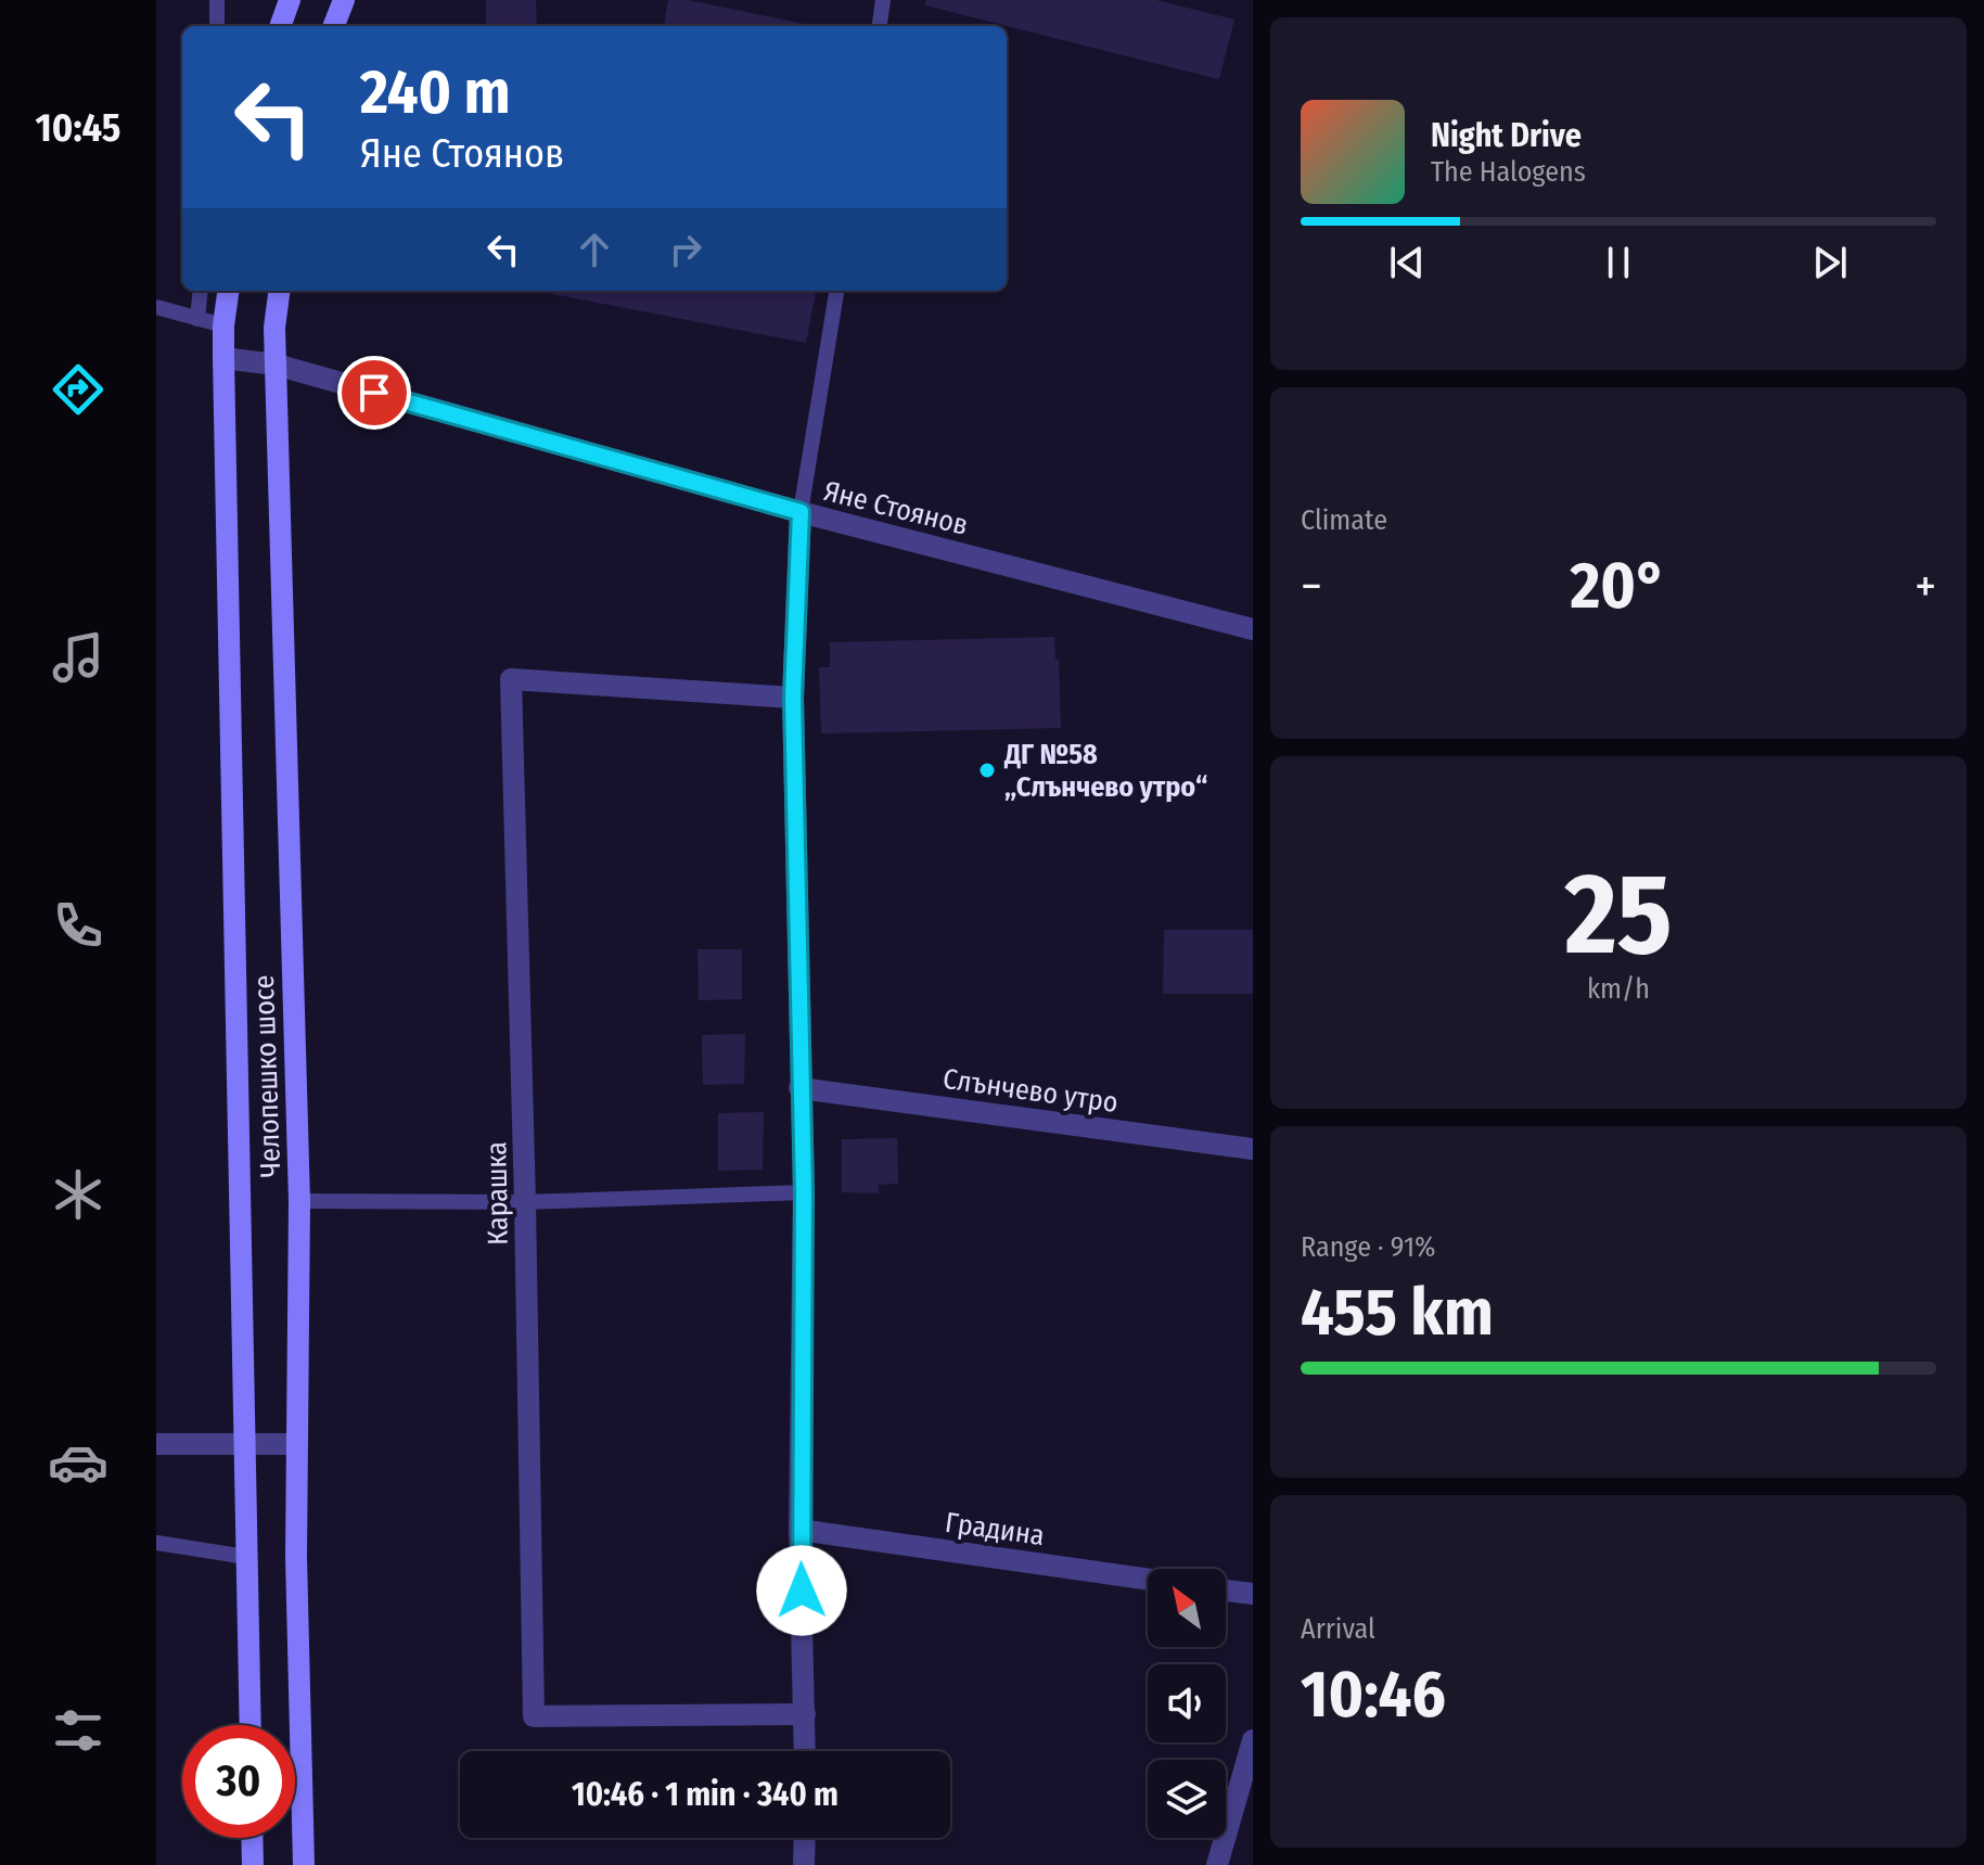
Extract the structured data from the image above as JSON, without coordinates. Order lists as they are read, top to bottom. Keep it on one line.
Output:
{"streets":{"main road":["Челопешко шосе"],"street":["Яне Стоянов","Слънчево утро","Карашка","Градина"]},"crossings":[["Яне Стоянов","Челопешко шосе"]],"places":["ДГ №58 „Слънчево утро“"],"north":"top left","page":{"tabs":"10:45","turn":["240 m","Яне Стоянов"],"song":["Night Drive","The Halogens"],"tile":["Climate",["25","km/h"],["Range · 91%","455 km"],["Arrival","10:46"]],"heat":["−","20°","+"],"limit":"30","trip":"10:46 · 1 min · 340 m"}}
